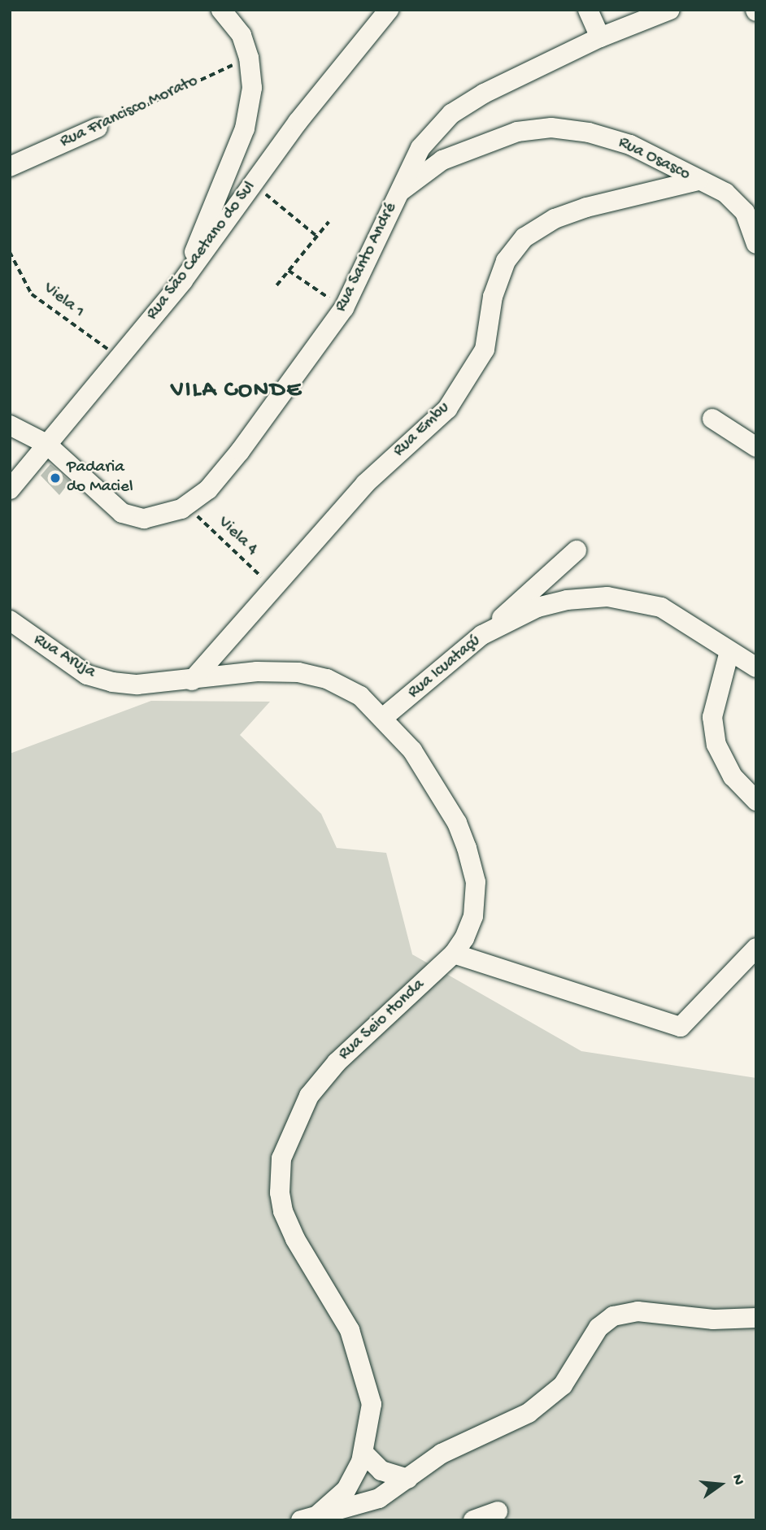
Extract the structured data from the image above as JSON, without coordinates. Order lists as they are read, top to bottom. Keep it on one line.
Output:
{"streets":{"street":["Rua Francisco Morato","Rua Osasco","Rua São Caetano do Sul","Rua Santo André","Rua Embu","Rua Aruja","Rua Icuataçú","Rua Seio Honda"],"path":["Viela 1","Viela 4"]},"crossings":[["Rua Osasco","Rua Santo André"],["Rua Osasco","Rua Embu"],["Rua São Caetano do Sul","Rua Santo André"],["Rua São Caetano do Sul","Viela 1"],["Rua Santo André","Viela 4"],["Rua Embu","Viela 4"],["Rua Embu","Rua Aruja"],["Rua Embu","Rua Seio Honda"],["Rua Aruja","Rua Seio Honda"],["Rua Icuataçú","Rua Seio Honda"]],"districts":["VILA CONDE"],"places":["Padaria do Maciel"],"north":"right"}
